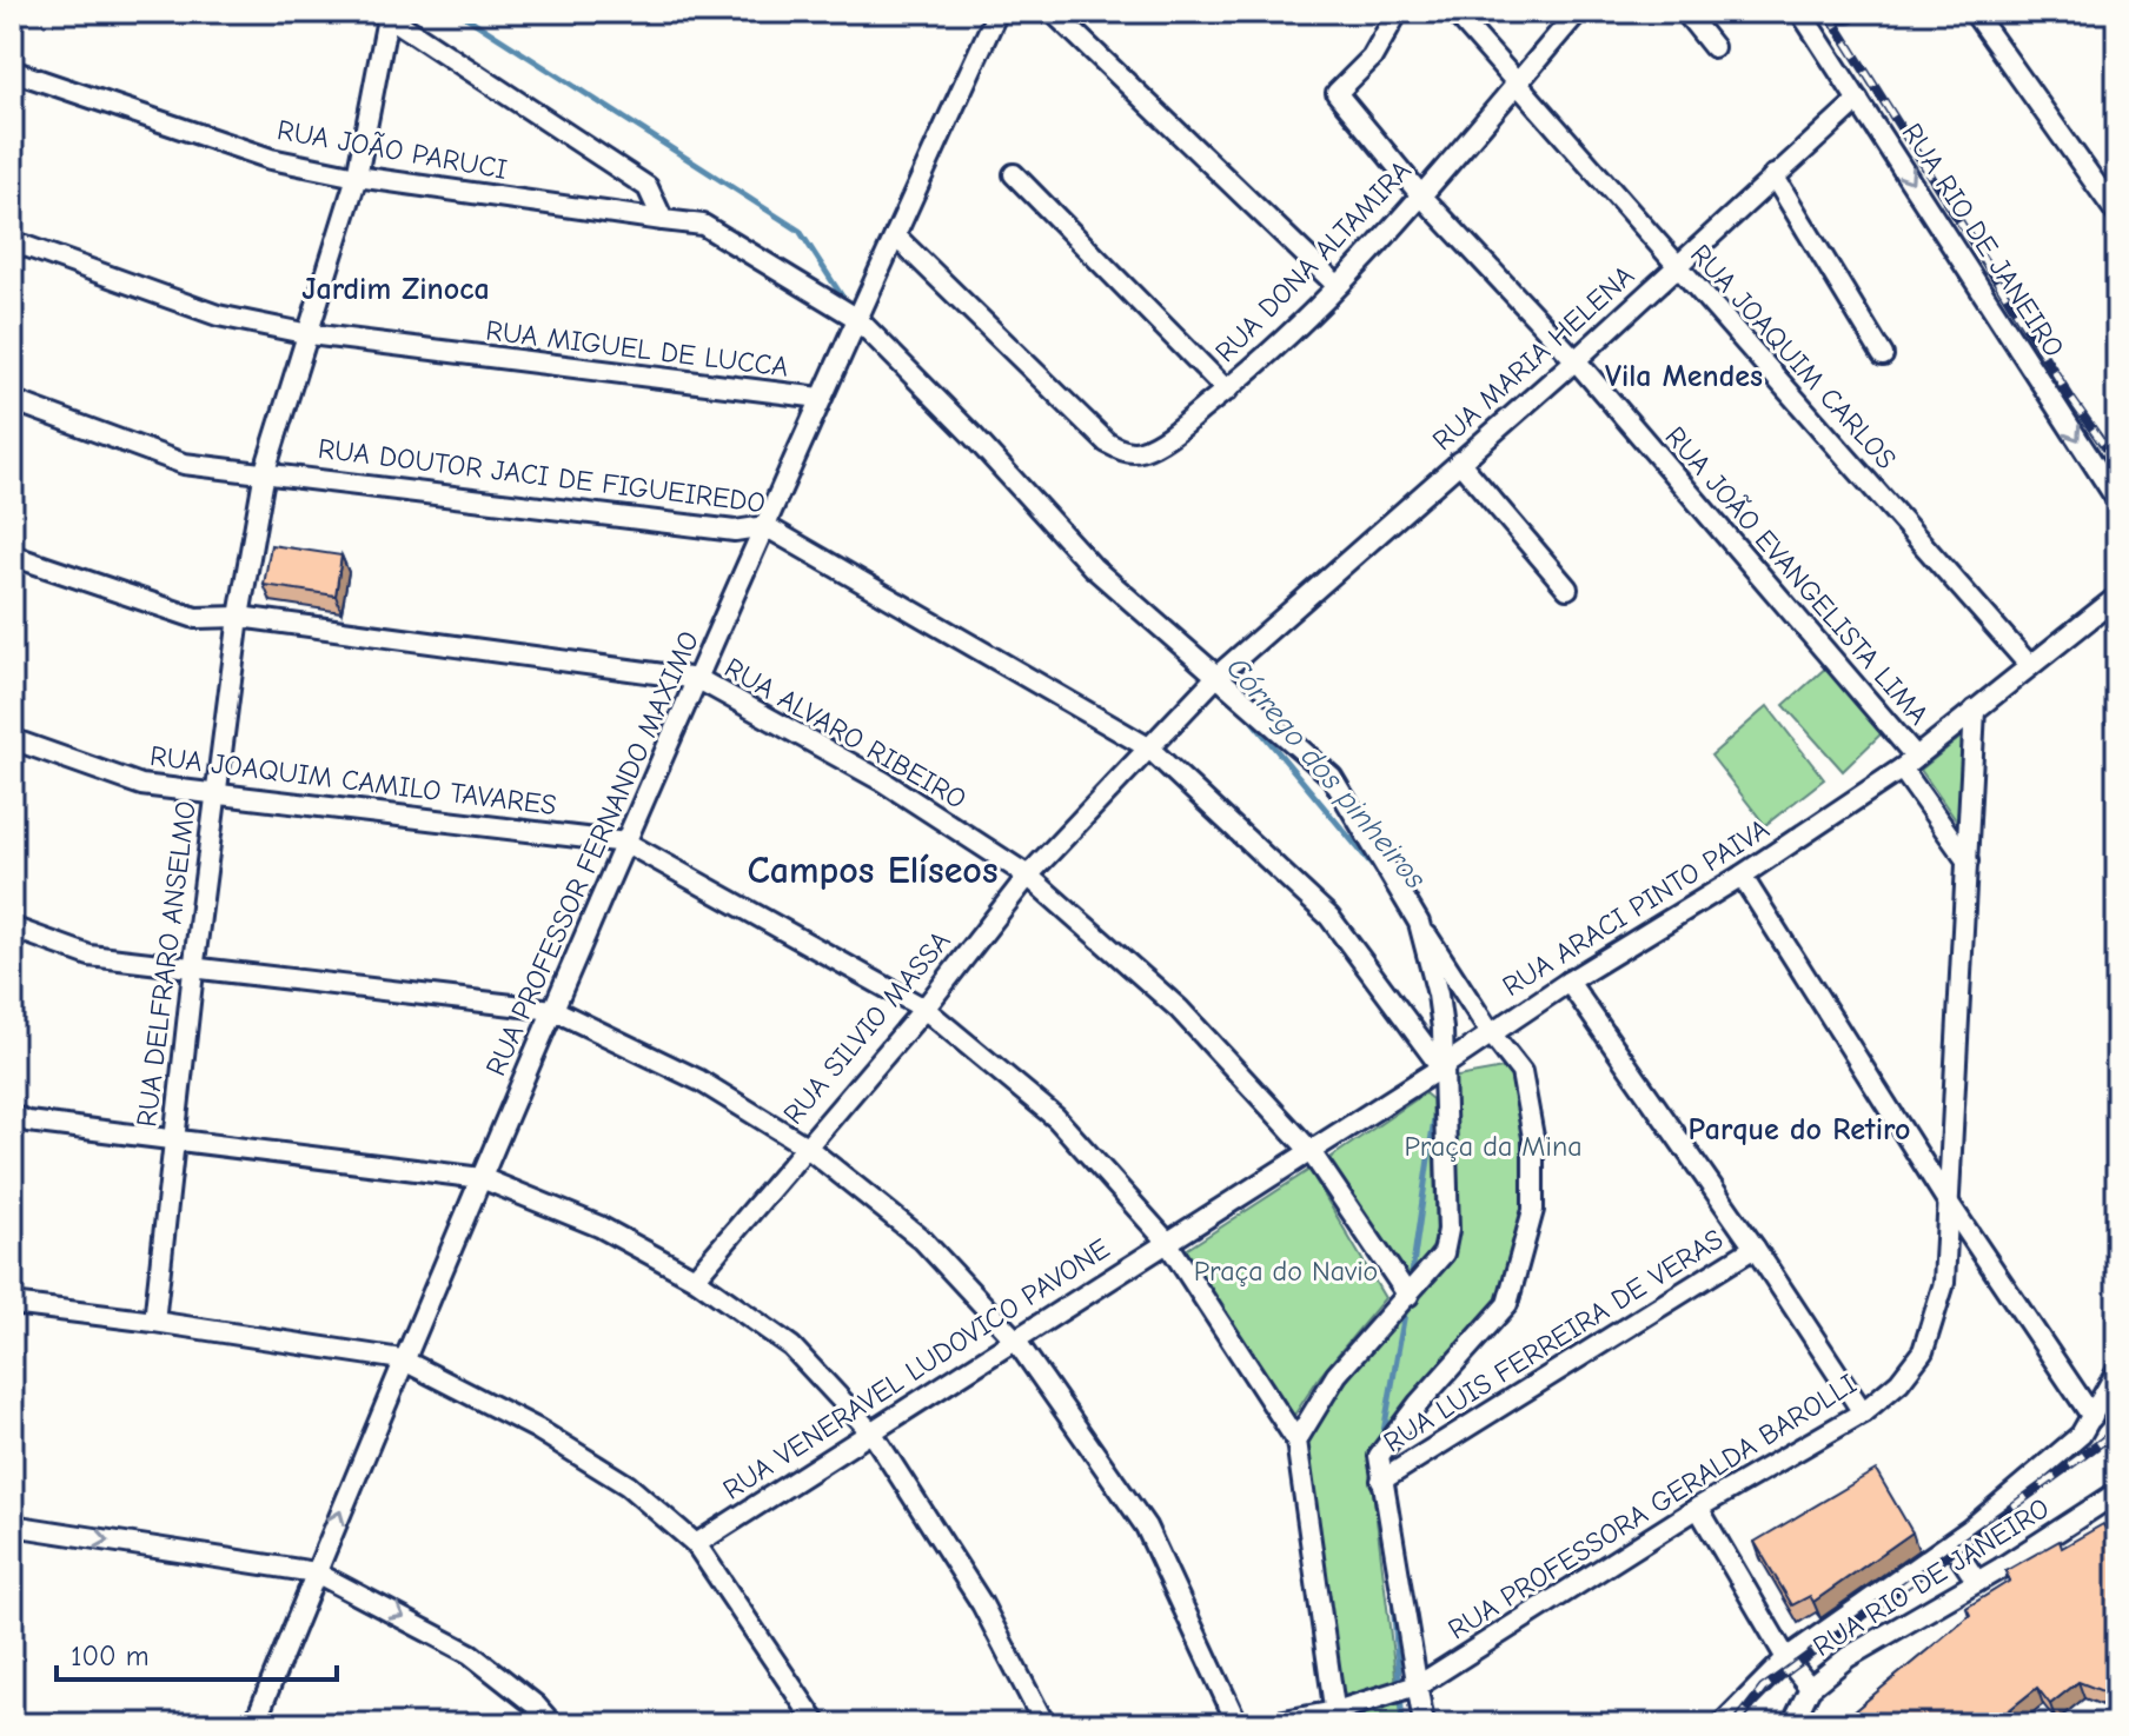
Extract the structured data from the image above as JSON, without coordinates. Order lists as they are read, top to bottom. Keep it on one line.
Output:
{"streets":{"street":["RUA JOÃO PARUCI","RUA RIO DE JANEIRO","RUA DONA ALTAMIRA","RUA MIGUEL DE LUCCA","RUA JOAQUIM CARLOS","RUA MARIA HELENA","RUA DOUTOR JACI DE FIGUEIREDO","RUA JOÃO EVANGELISTA LIMA","RUA ALVARO RIBEIRO","RUA JOAQUIM CAMILO TAVARES","RUA PROFESSOR FERNANDO MAXIMO","RUA ARACI PINTO PAIVA","RUA DELFRARO ANSELMO","RUA SILVIO MASSA","RUA LUIS FERREIRA DE VERAS","RUA VENERAVEL LUDOVICO PAVONE","RUA PROFESSORA GERALDA BAROLLI"]},"crossings":[["RUA JOÃO PARUCI","RUA PROFESSOR FERNANDO MAXIMO"],["RUA JOÃO PARUCI","RUA DELFRARO ANSELMO"],["RUA JOÃO PARUCI","RUA SILVIO MASSA"],["RUA RIO DE JANEIRO","RUA MARIA HELENA"],["RUA DONA ALTAMIRA","RUA JOAQUIM CARLOS"],["RUA DONA ALTAMIRA","RUA JOÃO EVANGELISTA LIMA"],["RUA DONA ALTAMIRA","RUA PROFESSOR FERNANDO MAXIMO"],["RUA MIGUEL DE LUCCA","RUA PROFESSOR FERNANDO MAXIMO"],["RUA MIGUEL DE LUCCA","RUA DELFRARO ANSELMO"],["RUA JOAQUIM CARLOS","RUA MARIA HELENA"],["RUA JOAQUIM CARLOS","RUA ARACI PINTO PAIVA"],["RUA MARIA HELENA","RUA JOÃO EVANGELISTA LIMA"],["RUA MARIA HELENA","RUA SILVIO MASSA"],["RUA DOUTOR JACI DE FIGUEIREDO","RUA PROFESSOR FERNANDO MAXIMO"],["RUA DOUTOR JACI DE FIGUEIREDO","RUA ARACI PINTO PAIVA"],["RUA DOUTOR JACI DE FIGUEIREDO","RUA DELFRARO ANSELMO"],["RUA DOUTOR JACI DE FIGUEIREDO","RUA SILVIO MASSA"],["RUA JOÃO EVANGELISTA LIMA","RUA ARACI PINTO PAIVA"],["RUA JOÃO EVANGELISTA LIMA","RUA PROFESSORA GERALDA BAROLLI"],["RUA ALVARO RIBEIRO","RUA PROFESSOR FERNANDO MAXIMO"],["RUA ALVARO RIBEIRO","RUA ARACI PINTO PAIVA"],["RUA ALVARO RIBEIRO","RUA DELFRARO ANSELMO"],["RUA ALVARO RIBEIRO","RUA SILVIO MASSA"],["RUA JOAQUIM CAMILO TAVARES","RUA PROFESSOR FERNANDO MAXIMO"],["RUA JOAQUIM CAMILO TAVARES","RUA ARACI PINTO PAIVA"],["RUA JOAQUIM CAMILO TAVARES","RUA DELFRARO ANSELMO"],["RUA JOAQUIM CAMILO TAVARES","RUA SILVIO MASSA"],["RUA JOAQUIM CAMILO TAVARES","RUA VENERAVEL LUDOVICO PAVONE"],["RUA ARACI PINTO PAIVA","RUA VENERAVEL LUDOVICO PAVONE"],["RUA ARACI PINTO PAIVA","RUA PROFESSORA GERALDA BAROLLI"]],"districts":["Jardim Zinoca","Vila Mendes","Campos Elíseos","Parque do Retiro"],"water":["Córrego dos pinheiros"],"parks":["Praça da Mina","Praça do Navio"],"scale_bar":"100 m"}
